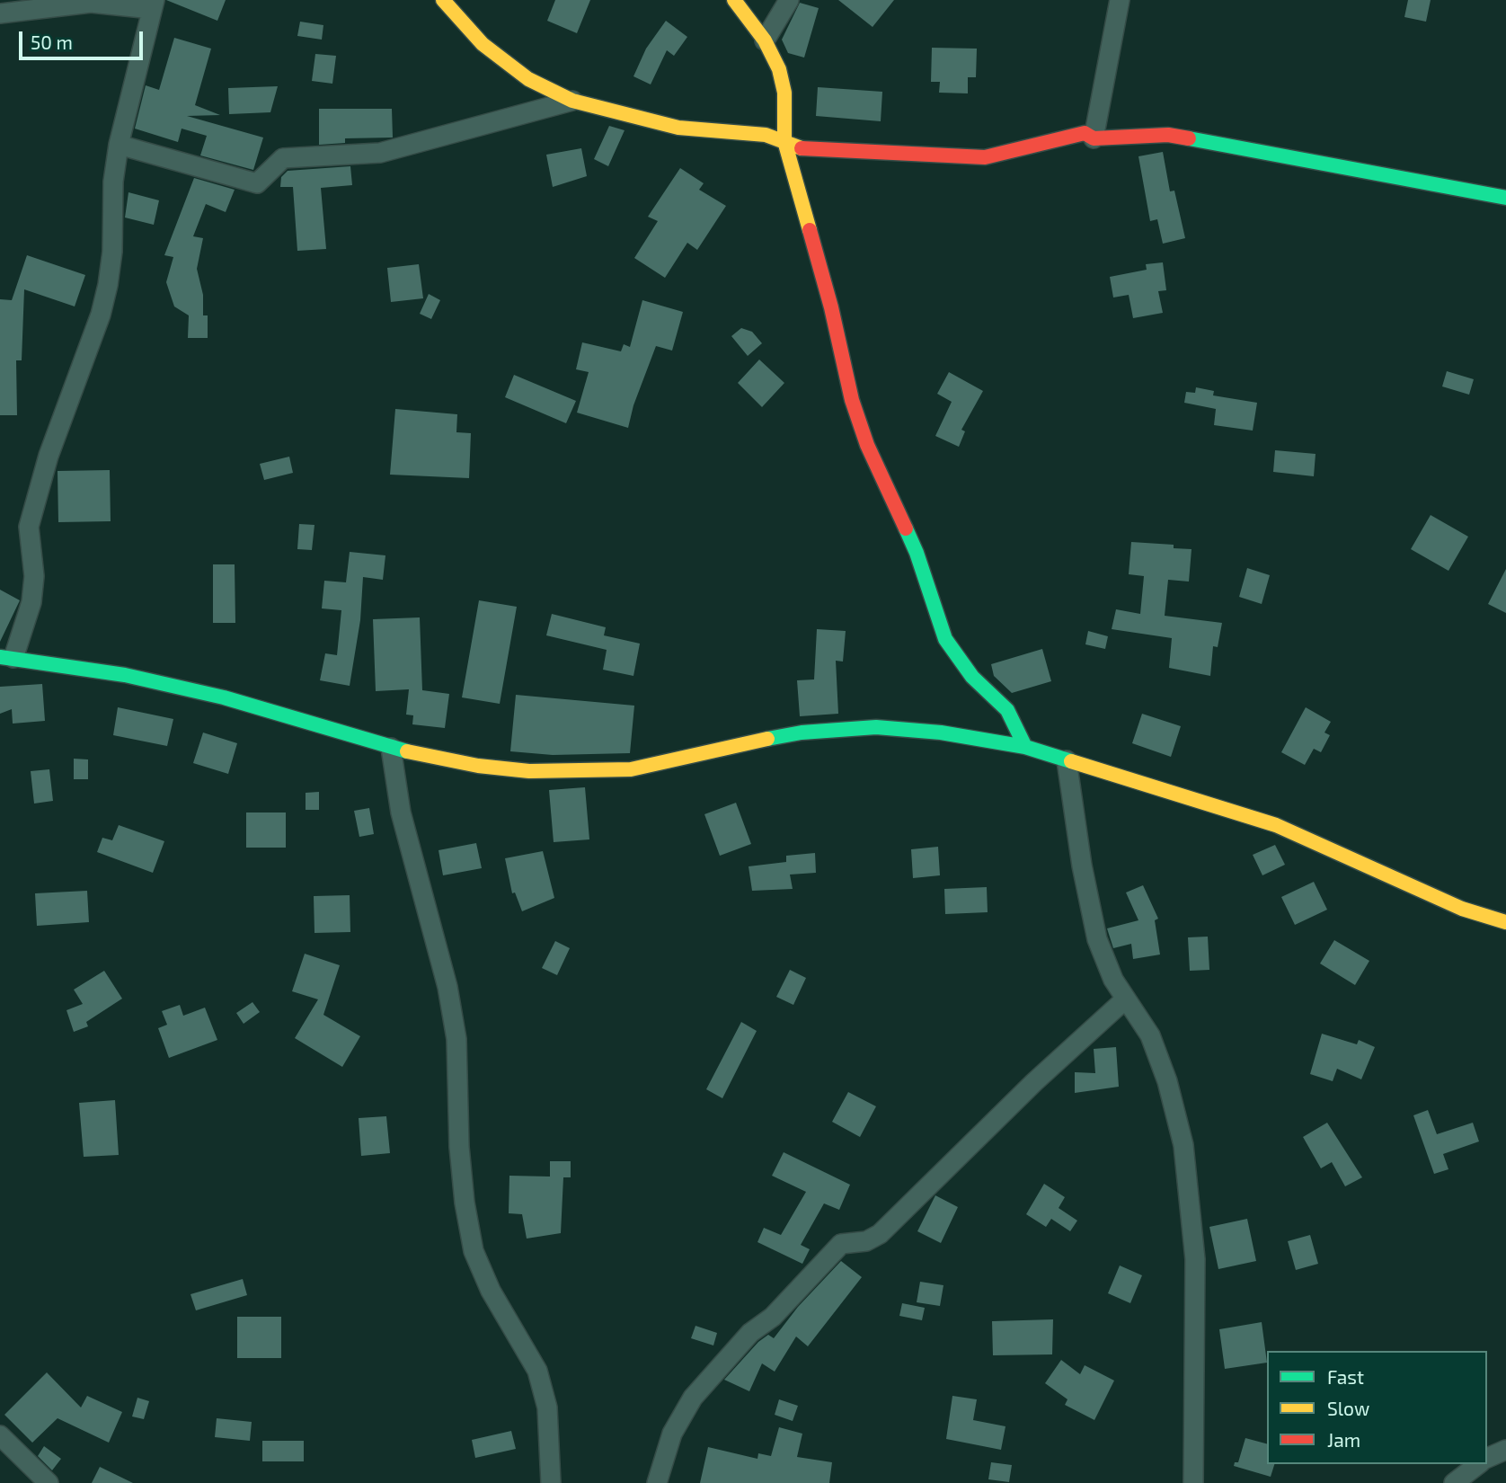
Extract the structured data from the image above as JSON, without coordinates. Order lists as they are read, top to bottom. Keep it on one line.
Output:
{"legend":["Fast","Slow","Jam"],"scale_bar":"50 m"}
